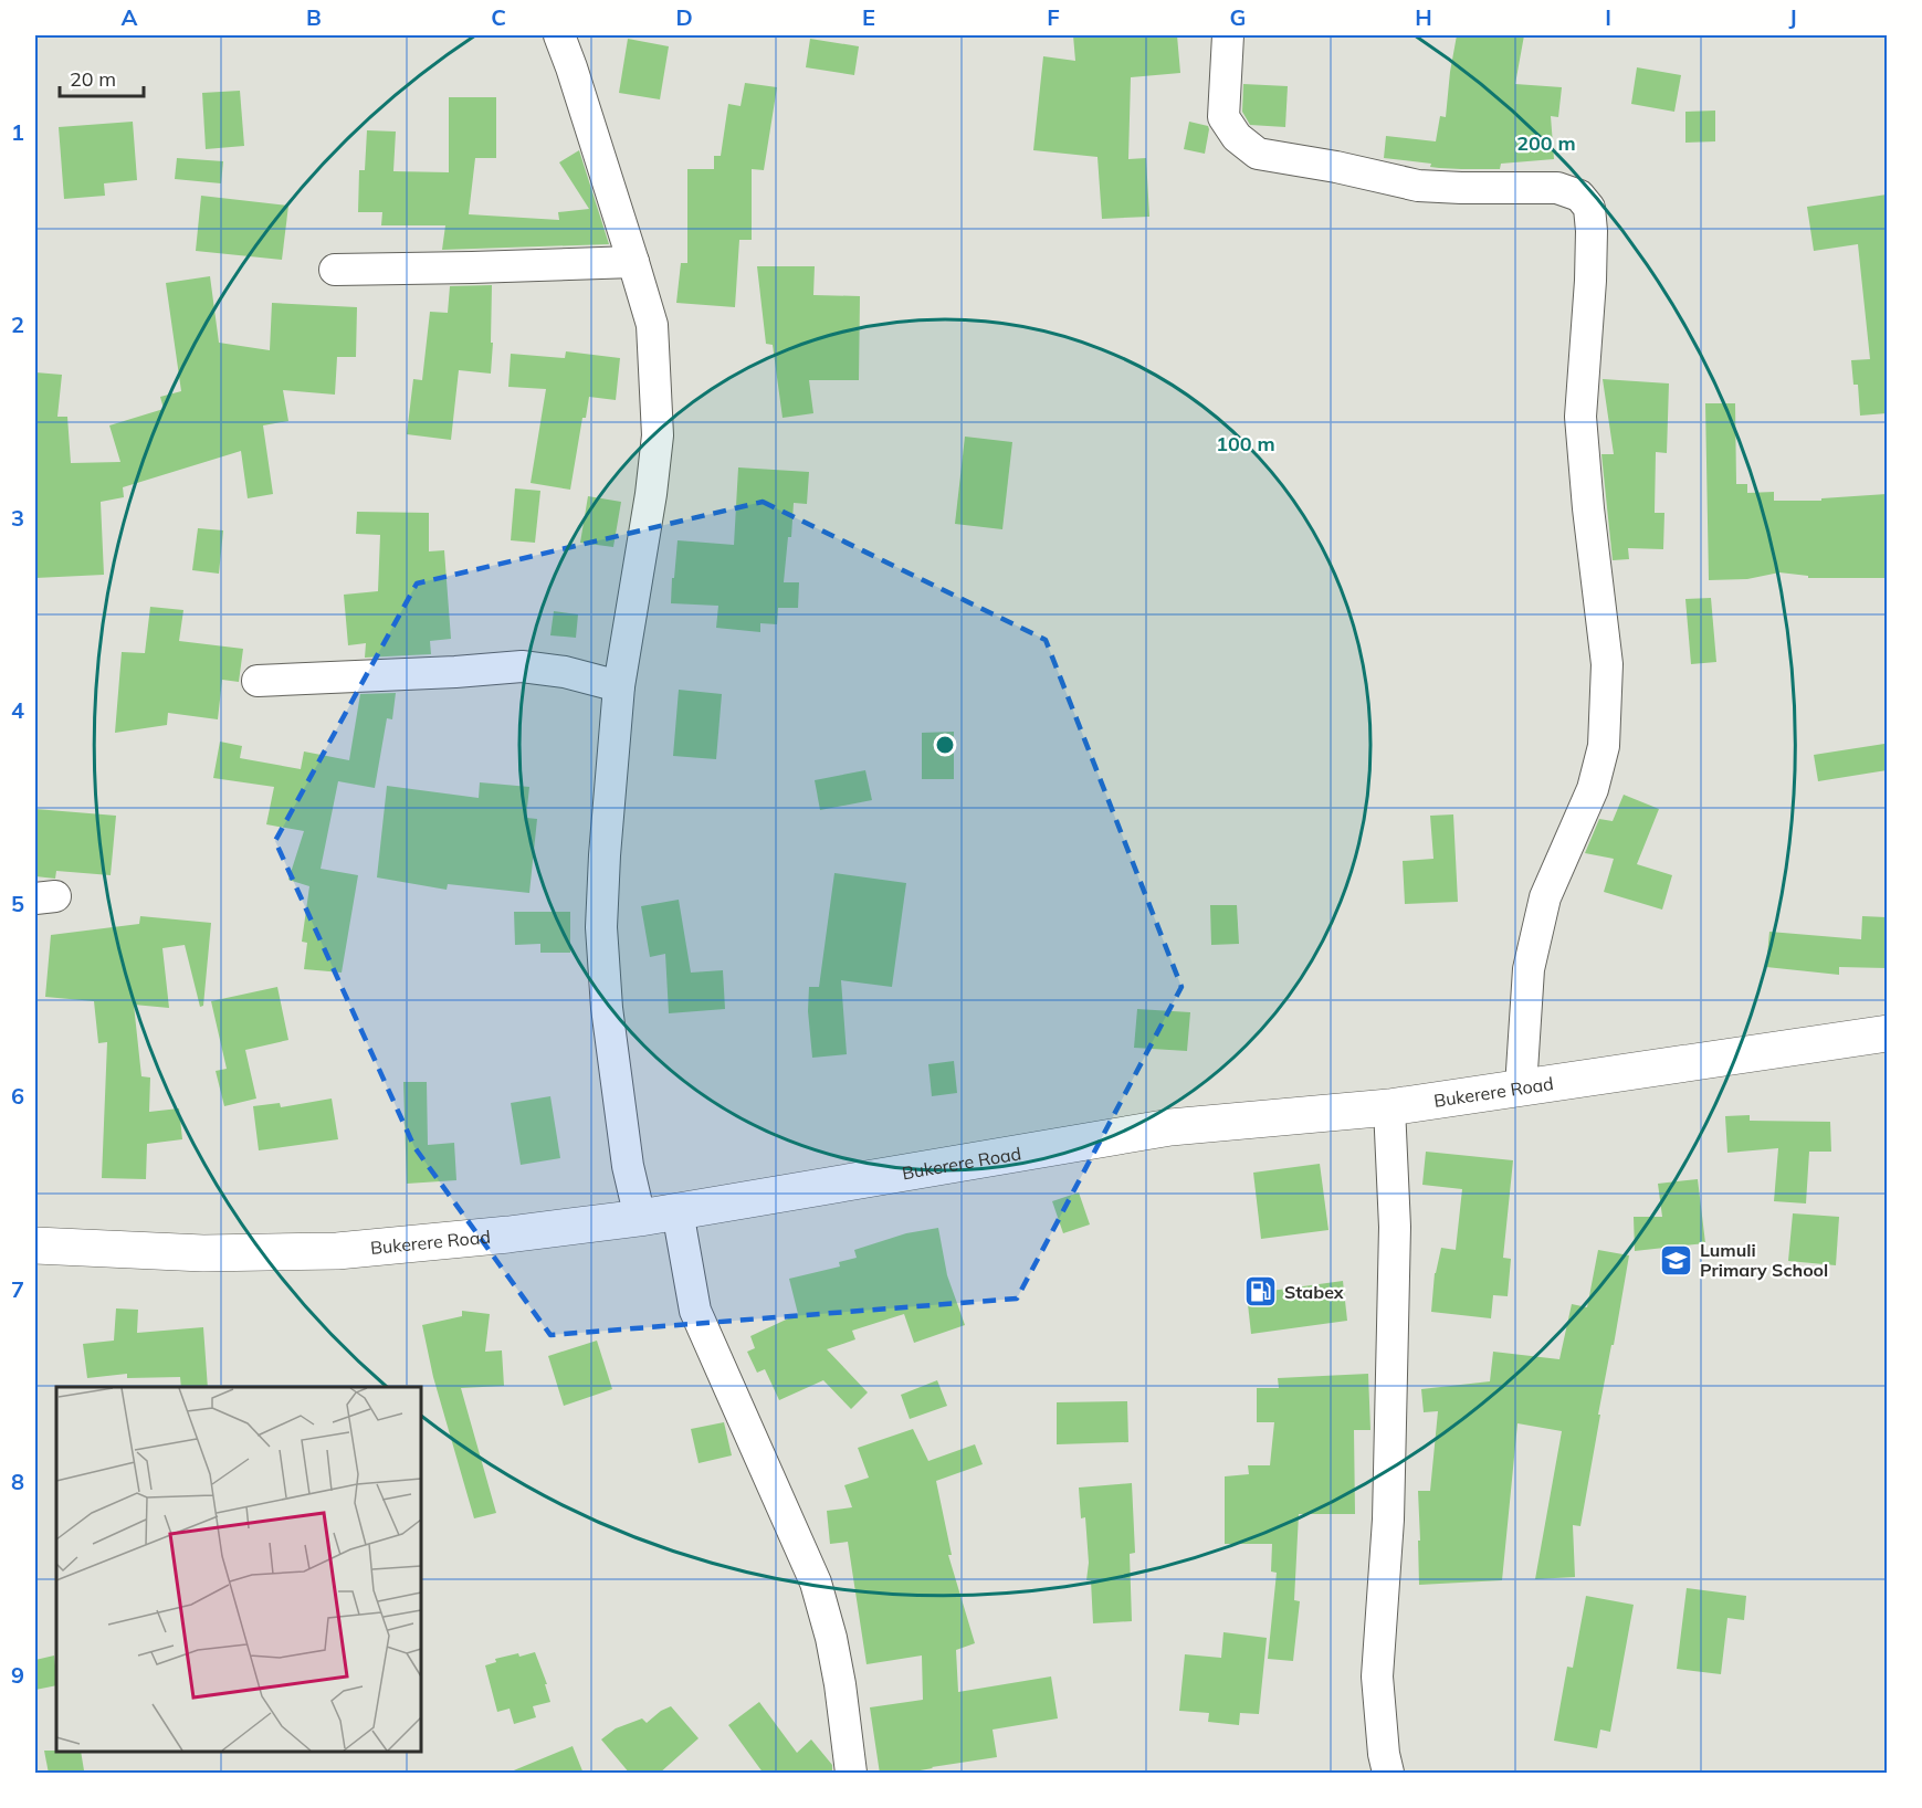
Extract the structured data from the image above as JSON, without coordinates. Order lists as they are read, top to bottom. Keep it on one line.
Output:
{"streets":{"main road":["Bukerere Road"]},"places":{"school or university":["Lumuli Primary School"],"fuel station":["Stabex"]},"scale_bar":"20 m","grid":{"columns":["A","B","C","D","E","F","G","H","I","J"],"rows":["1","2","3","4","5","6","7","8","9"]},"rings":["200 m","100 m"]}
